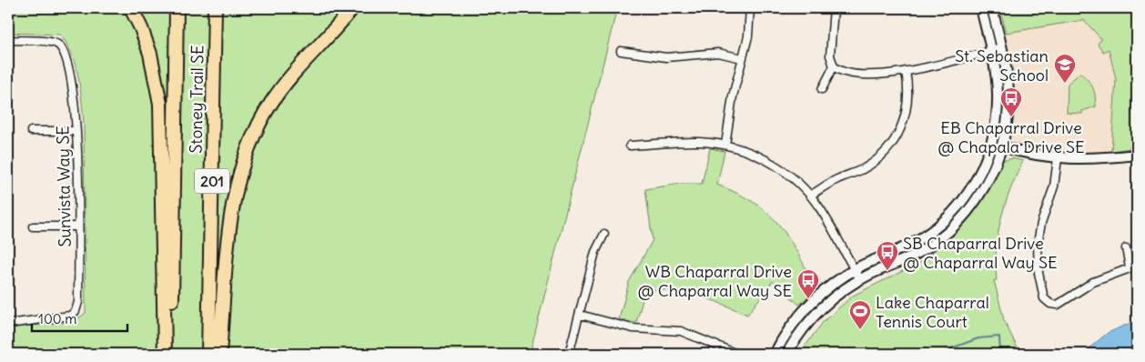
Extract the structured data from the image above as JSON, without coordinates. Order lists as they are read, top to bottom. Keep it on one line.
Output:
{"streets":{"highway":["Stoney Trail SE","201"],"street":["Sunvista Way SE"]},"places":{"school or university":["St. Sebastian School"],"bus stop":["EB Chaparral Drive @ Chapala Drive SE","SB Chaparral Drive @ Chaparral Way SE","WB Chaparral Drive @ Chaparral Way SE"],"sports":["Lake Chaparral Tennis Court"]},"scale_bar":"100 m"}
